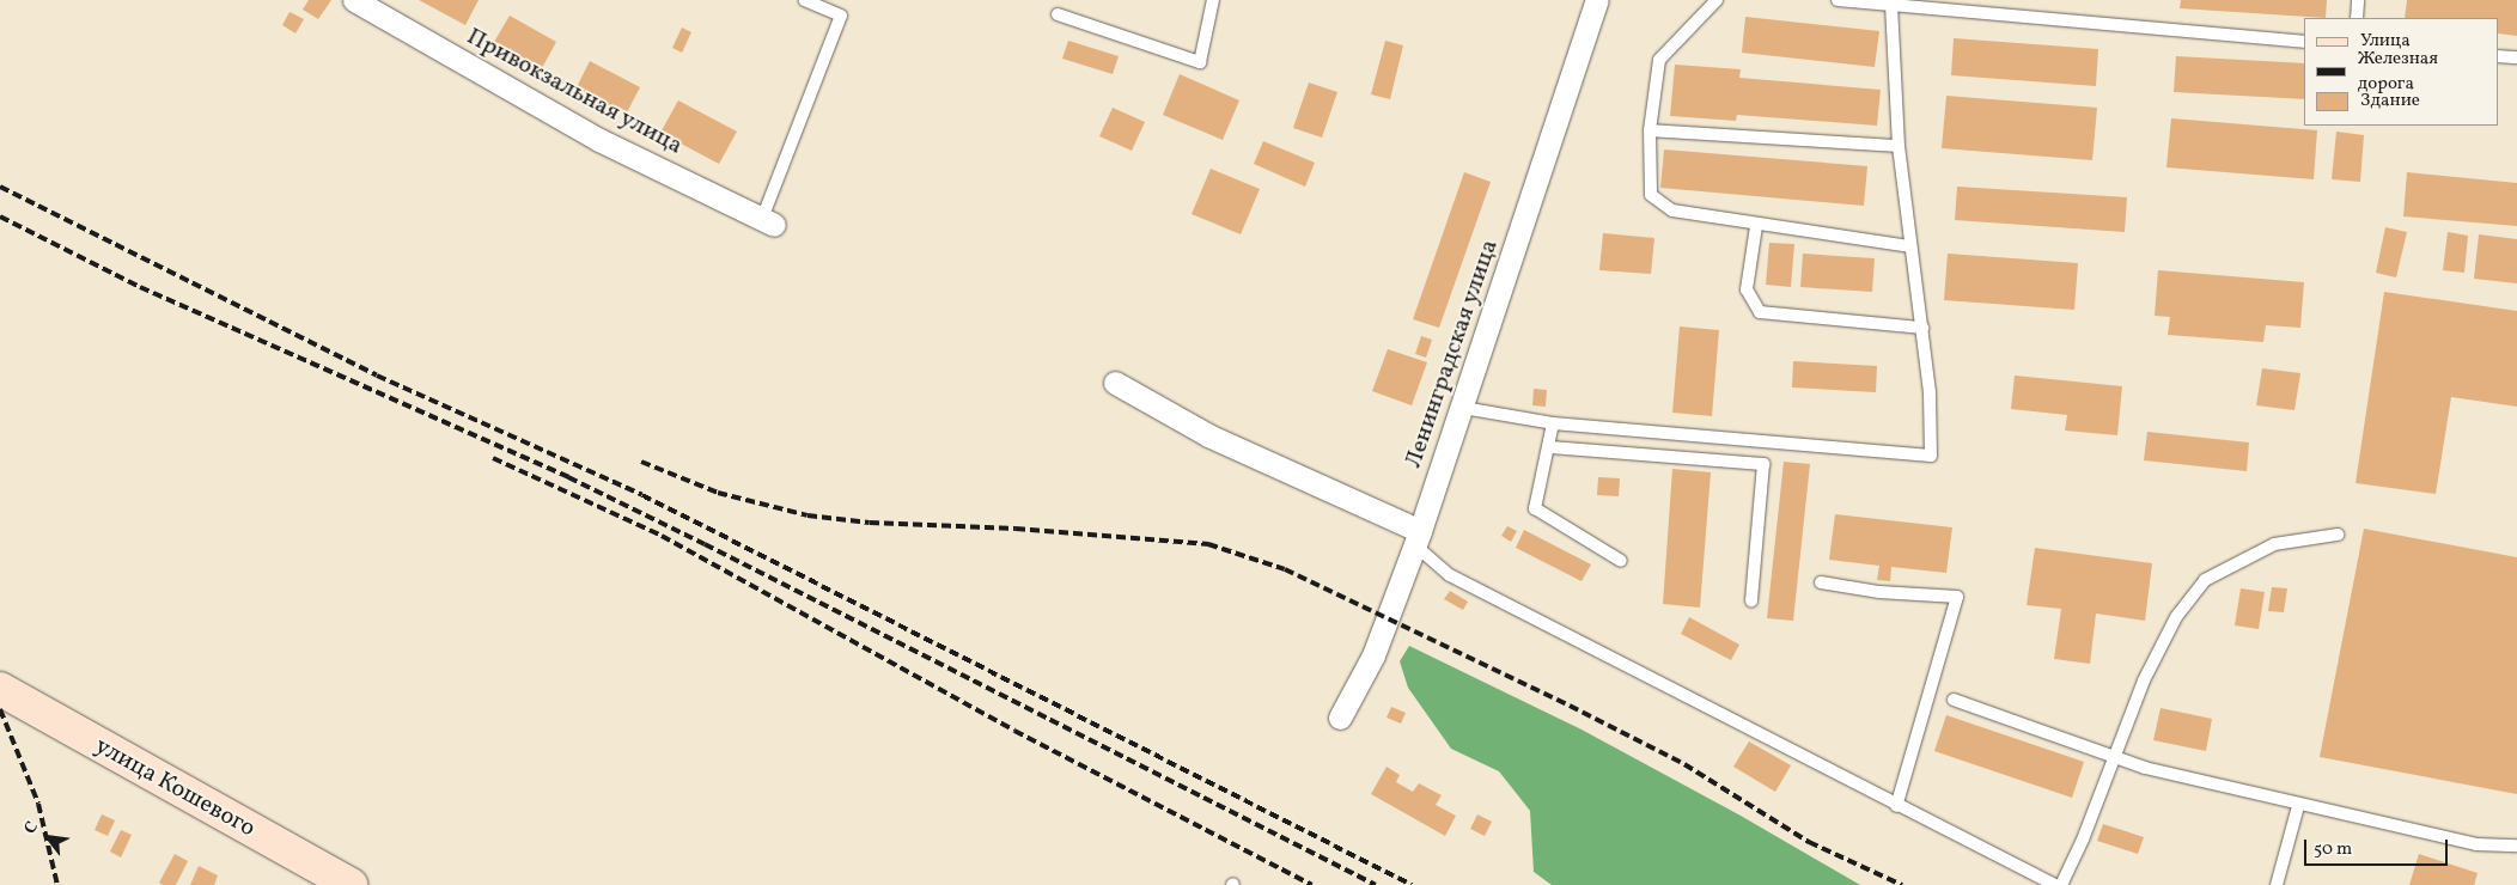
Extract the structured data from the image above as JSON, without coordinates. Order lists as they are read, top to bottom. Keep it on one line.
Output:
{"streets":{"street":["Привокзальная улица","Ленинградская улица","улица Кошевого"]},"legend":["Улица","Железная дорога","Здание"],"scale_bar":"50 m","north":"top left"}
